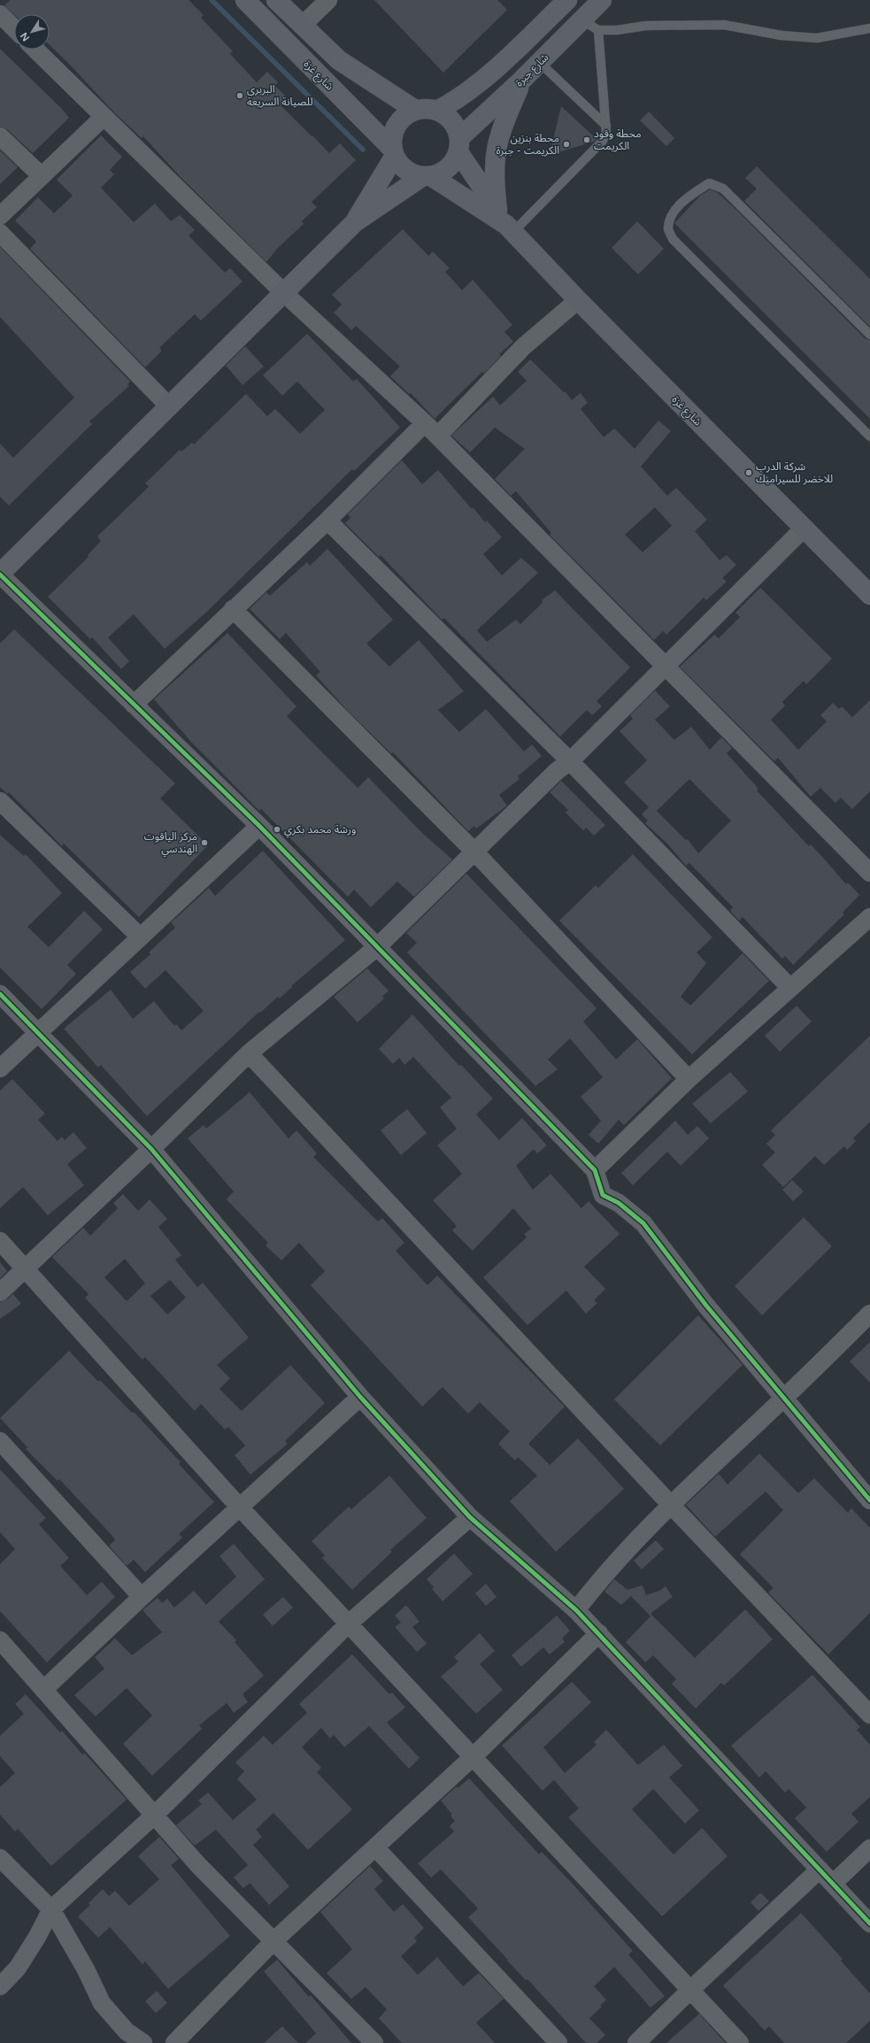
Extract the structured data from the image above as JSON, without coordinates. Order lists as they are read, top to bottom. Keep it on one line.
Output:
{"streets":{"main road":["شارع جبرة","شارع غزة"]},"crossings":[["شارع جبرة","شارع غزة"]],"places":["البربري للصيانة السريعة","محطة وقود الكريمت","محطة بنزين الكريمت - جبرة","شركة الدرب للاخضر للسيراميك","ورشة محمد بكري","مركز الياقوت الهندسي"],"north":"bottom left"}
